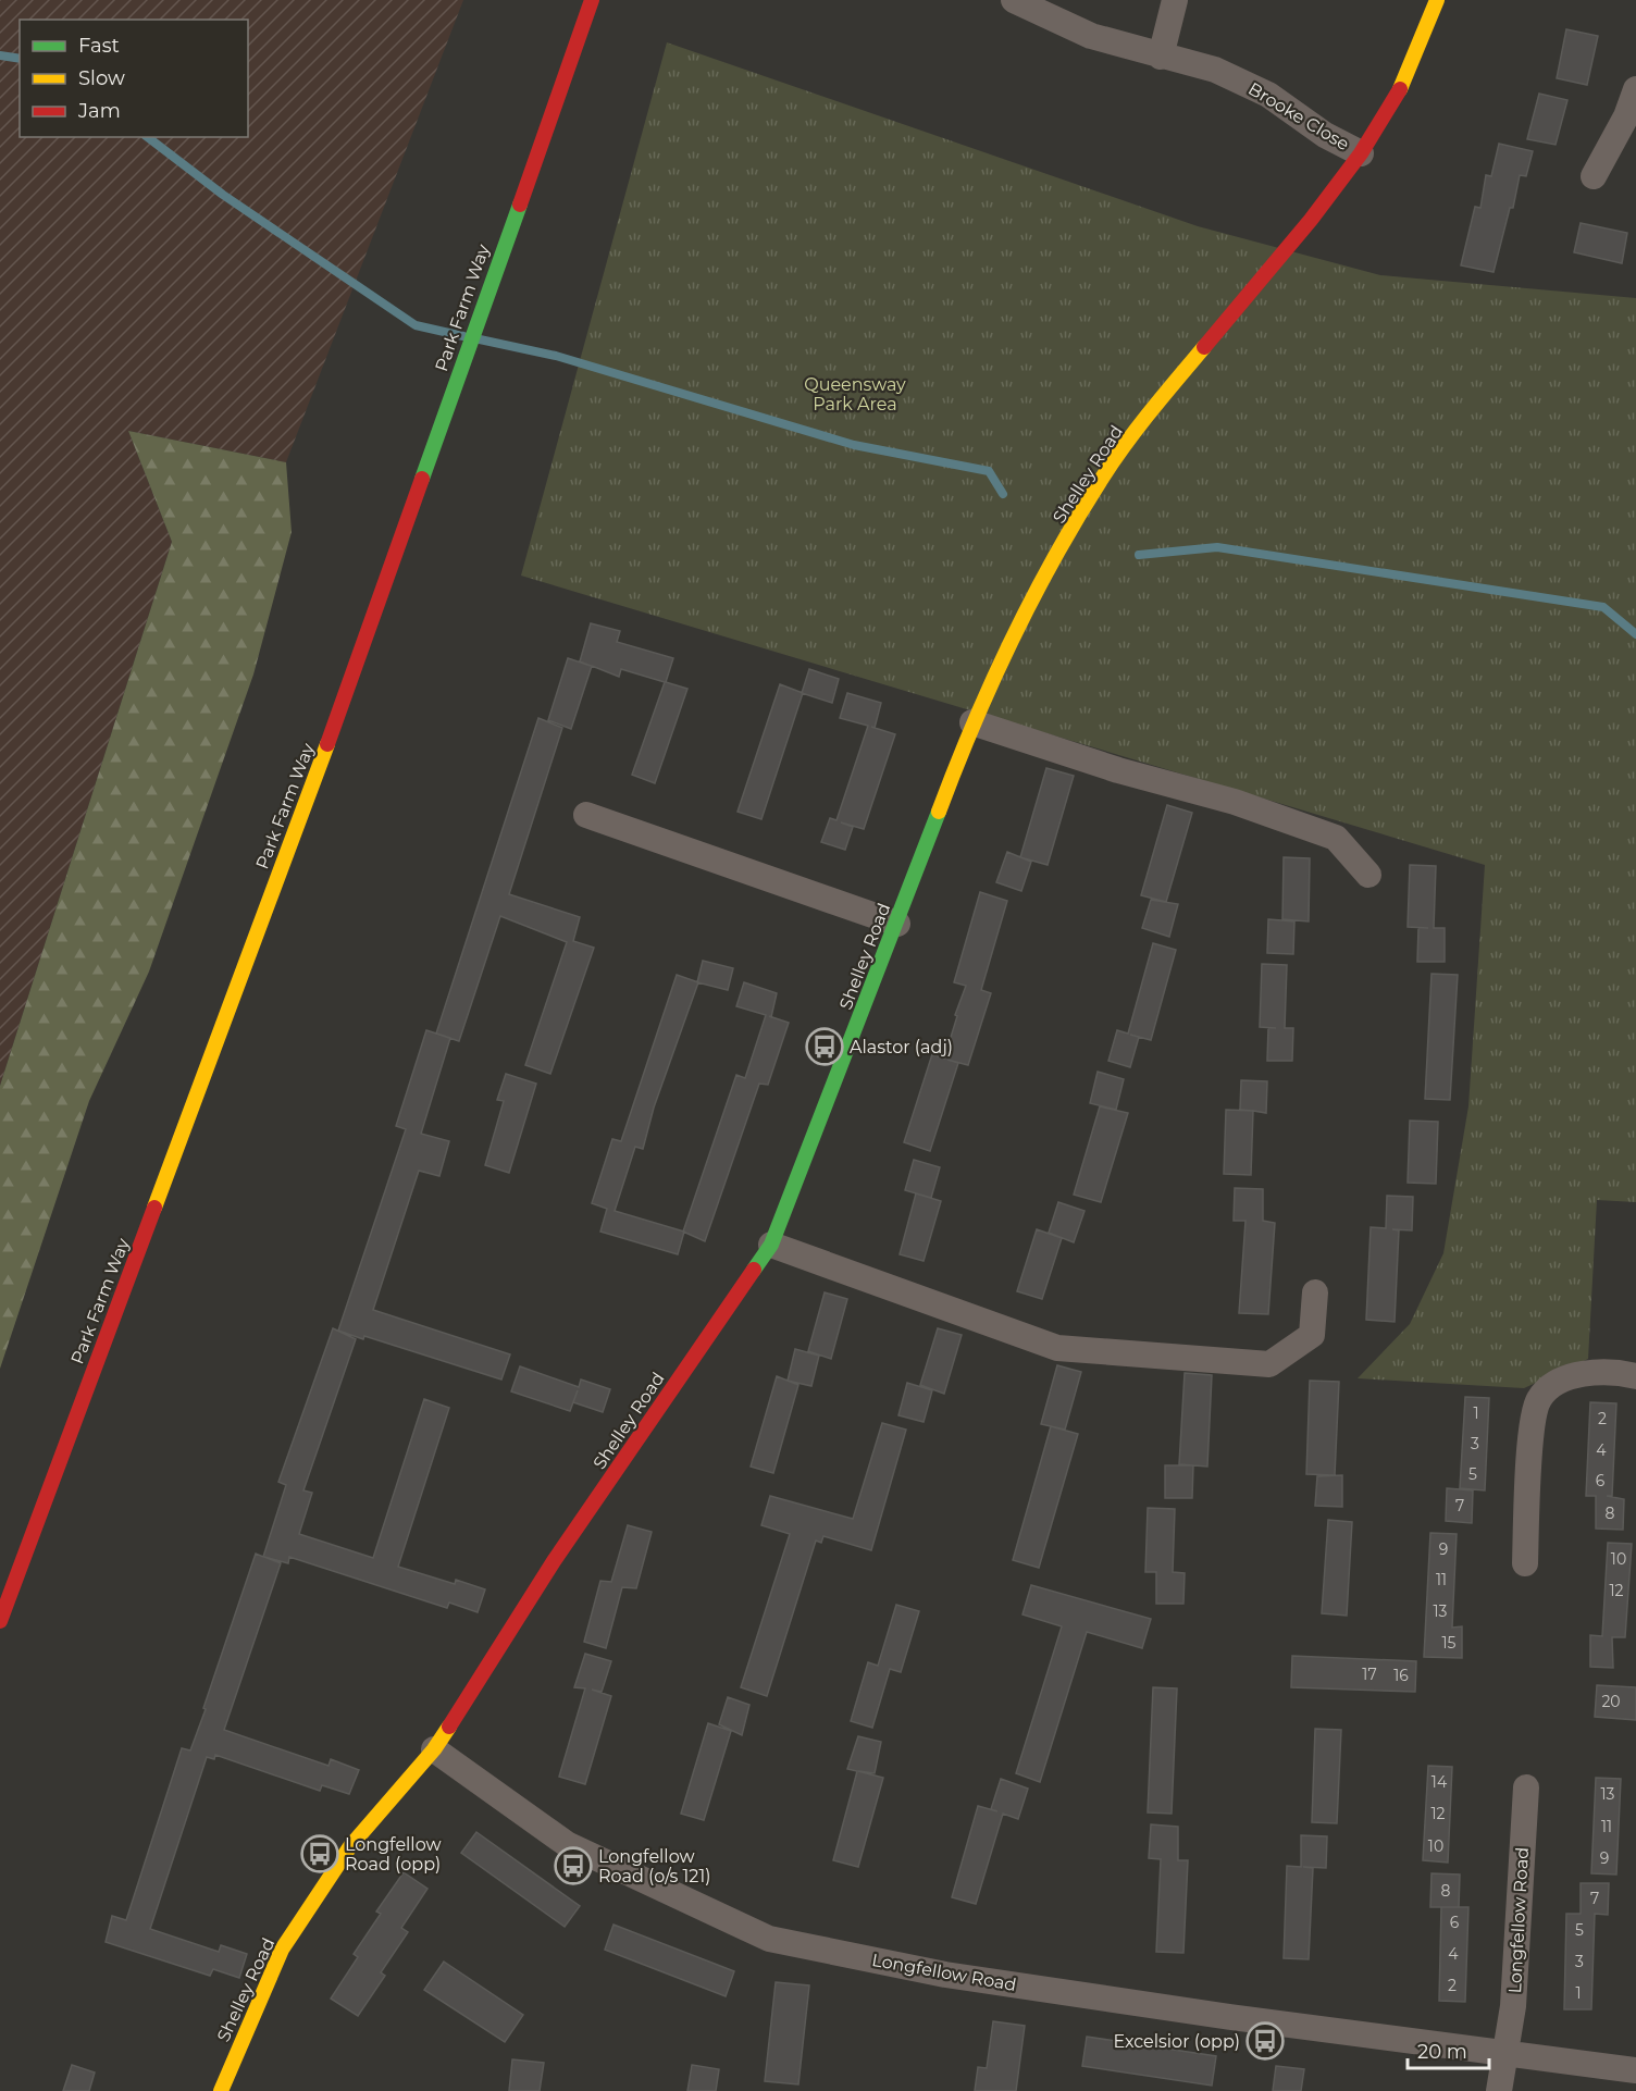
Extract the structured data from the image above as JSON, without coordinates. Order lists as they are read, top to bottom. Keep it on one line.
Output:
{"streets":{"main road":["Park Farm Way","Shelley Road"],"street":["Brooke Close","Longfellow Road"]},"crossings":[["Brooke Close","Shelley Road"],["Shelley Road","Longfellow Road"]],"parks":["Queensway Park Area"],"places":{"bus stop":["Alastor (adj)","Longfellow Road (opp)","Longfellow Road (o/s 121)","Excelsior (opp)"]},"house_numbers":["1","2","3","4","5","6","7","8","9","10","11","12","13","15","17","16","20","14","13","12","11","10","9","8","7","6","5","4","3","2","1"],"legend":["Fast","Slow","Jam"],"scale_bar":"20 m"}
